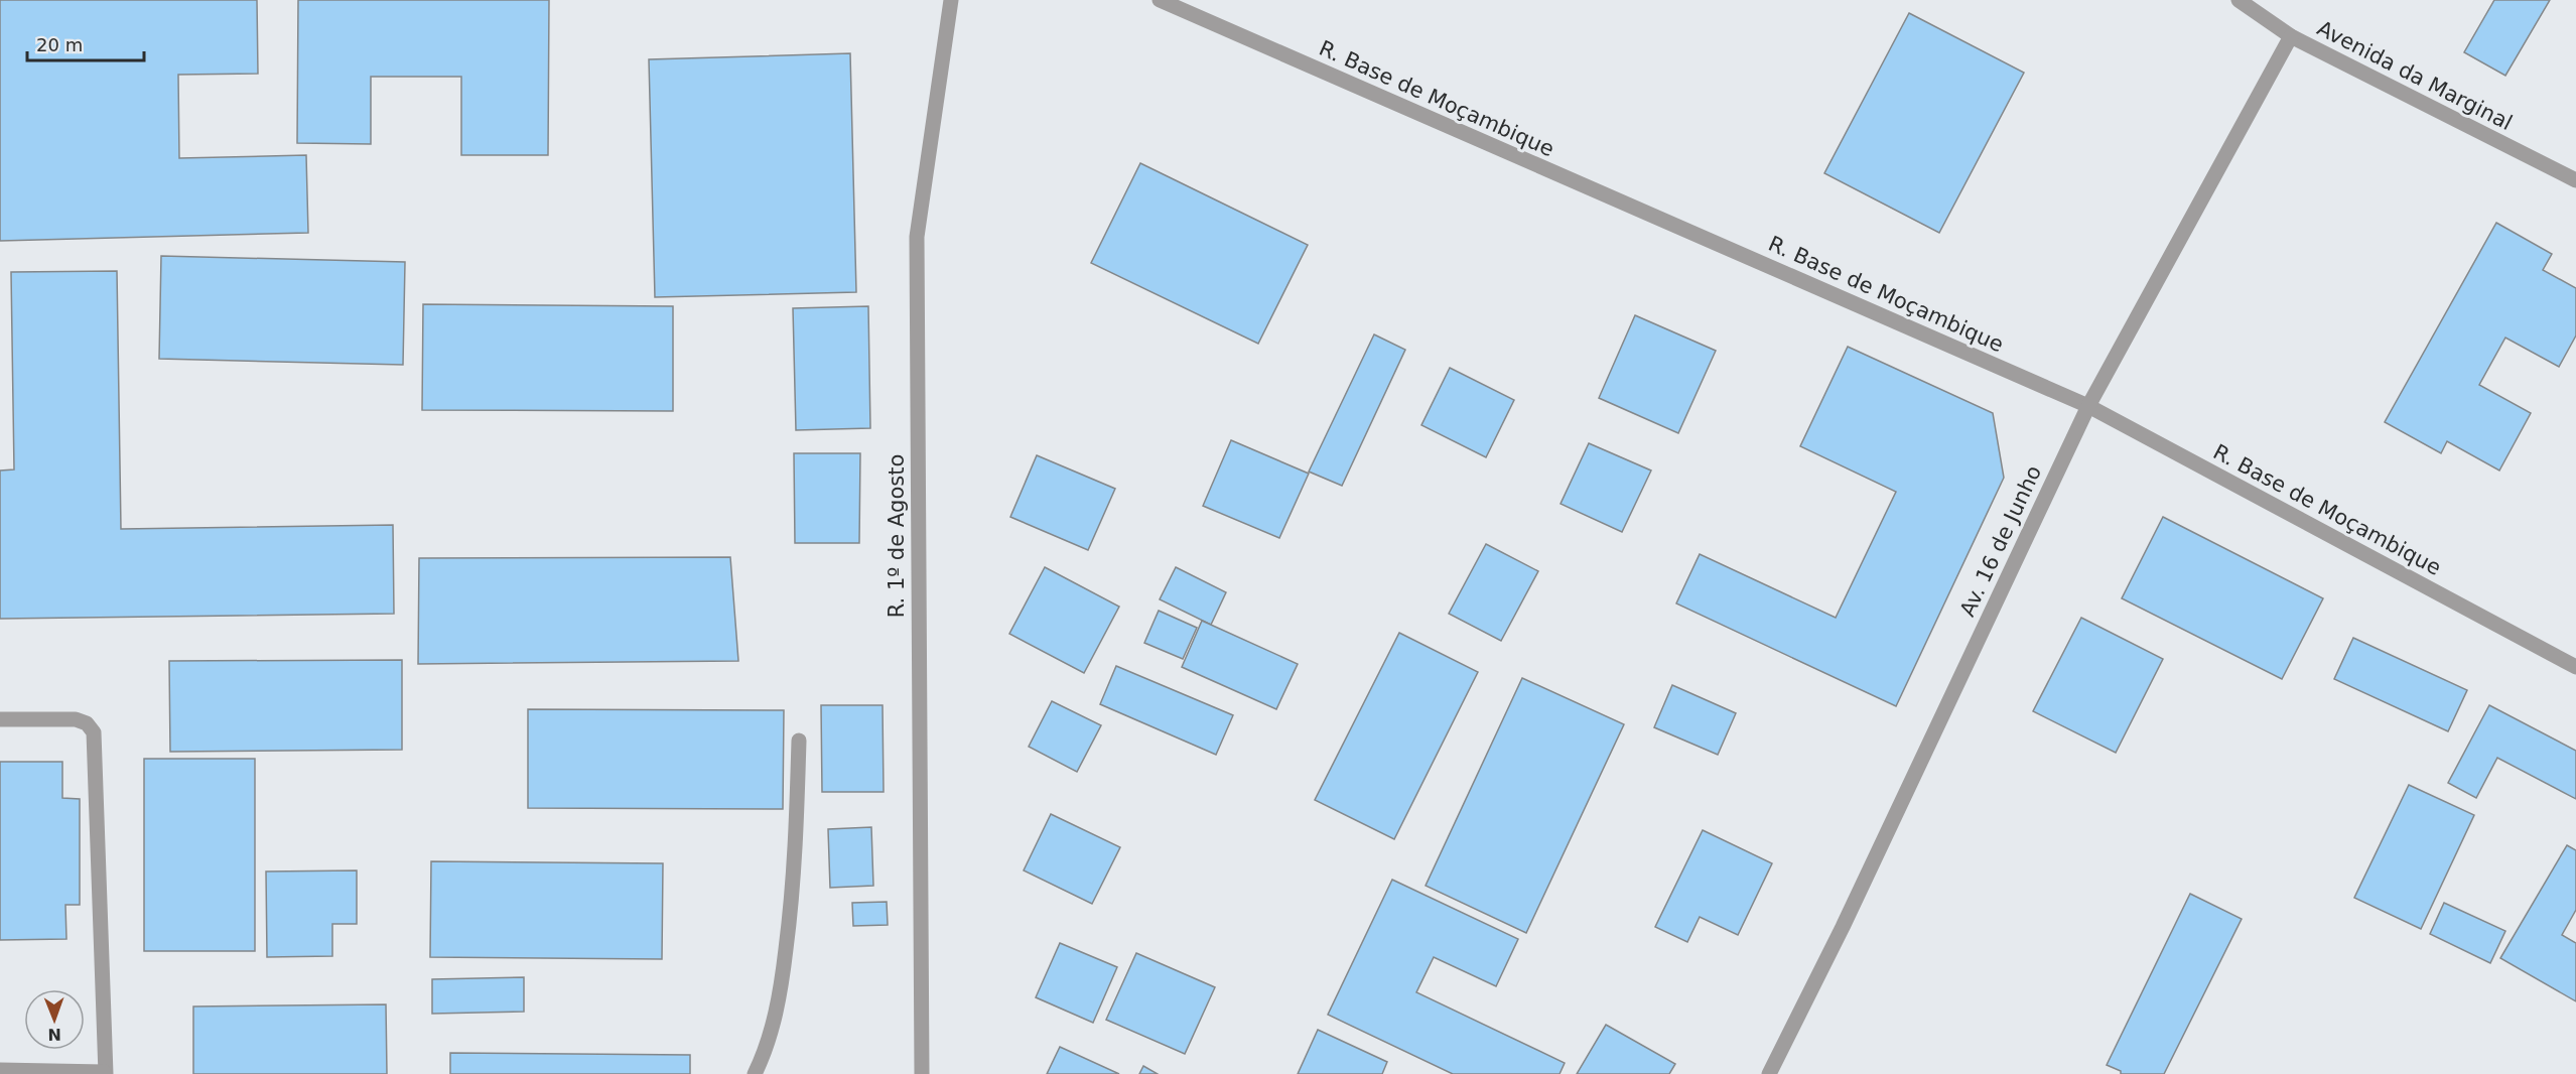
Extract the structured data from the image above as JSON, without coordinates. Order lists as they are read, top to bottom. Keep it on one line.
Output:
{"streets":{"street":["Avenida da Marginal","R. Base de Moçambique","R. 1º de Agosto","Av. 16 de Junho"]},"crossings":[["Avenida da Marginal","Av. 16 de Junho"],["R. Base de Moçambique","Av. 16 de Junho"]],"scale_bar":"20 m","north":"bottom"}
